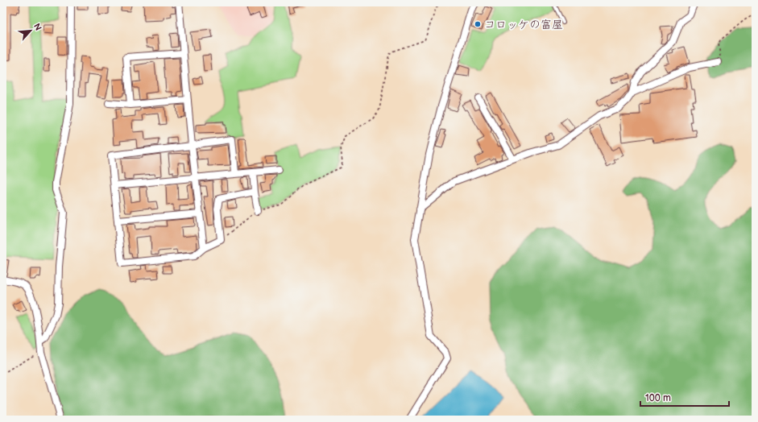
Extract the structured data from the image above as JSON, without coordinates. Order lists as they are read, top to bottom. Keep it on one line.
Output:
{"places":["コロッケの富屋"],"scale_bar":"100 m","north":"top right"}
